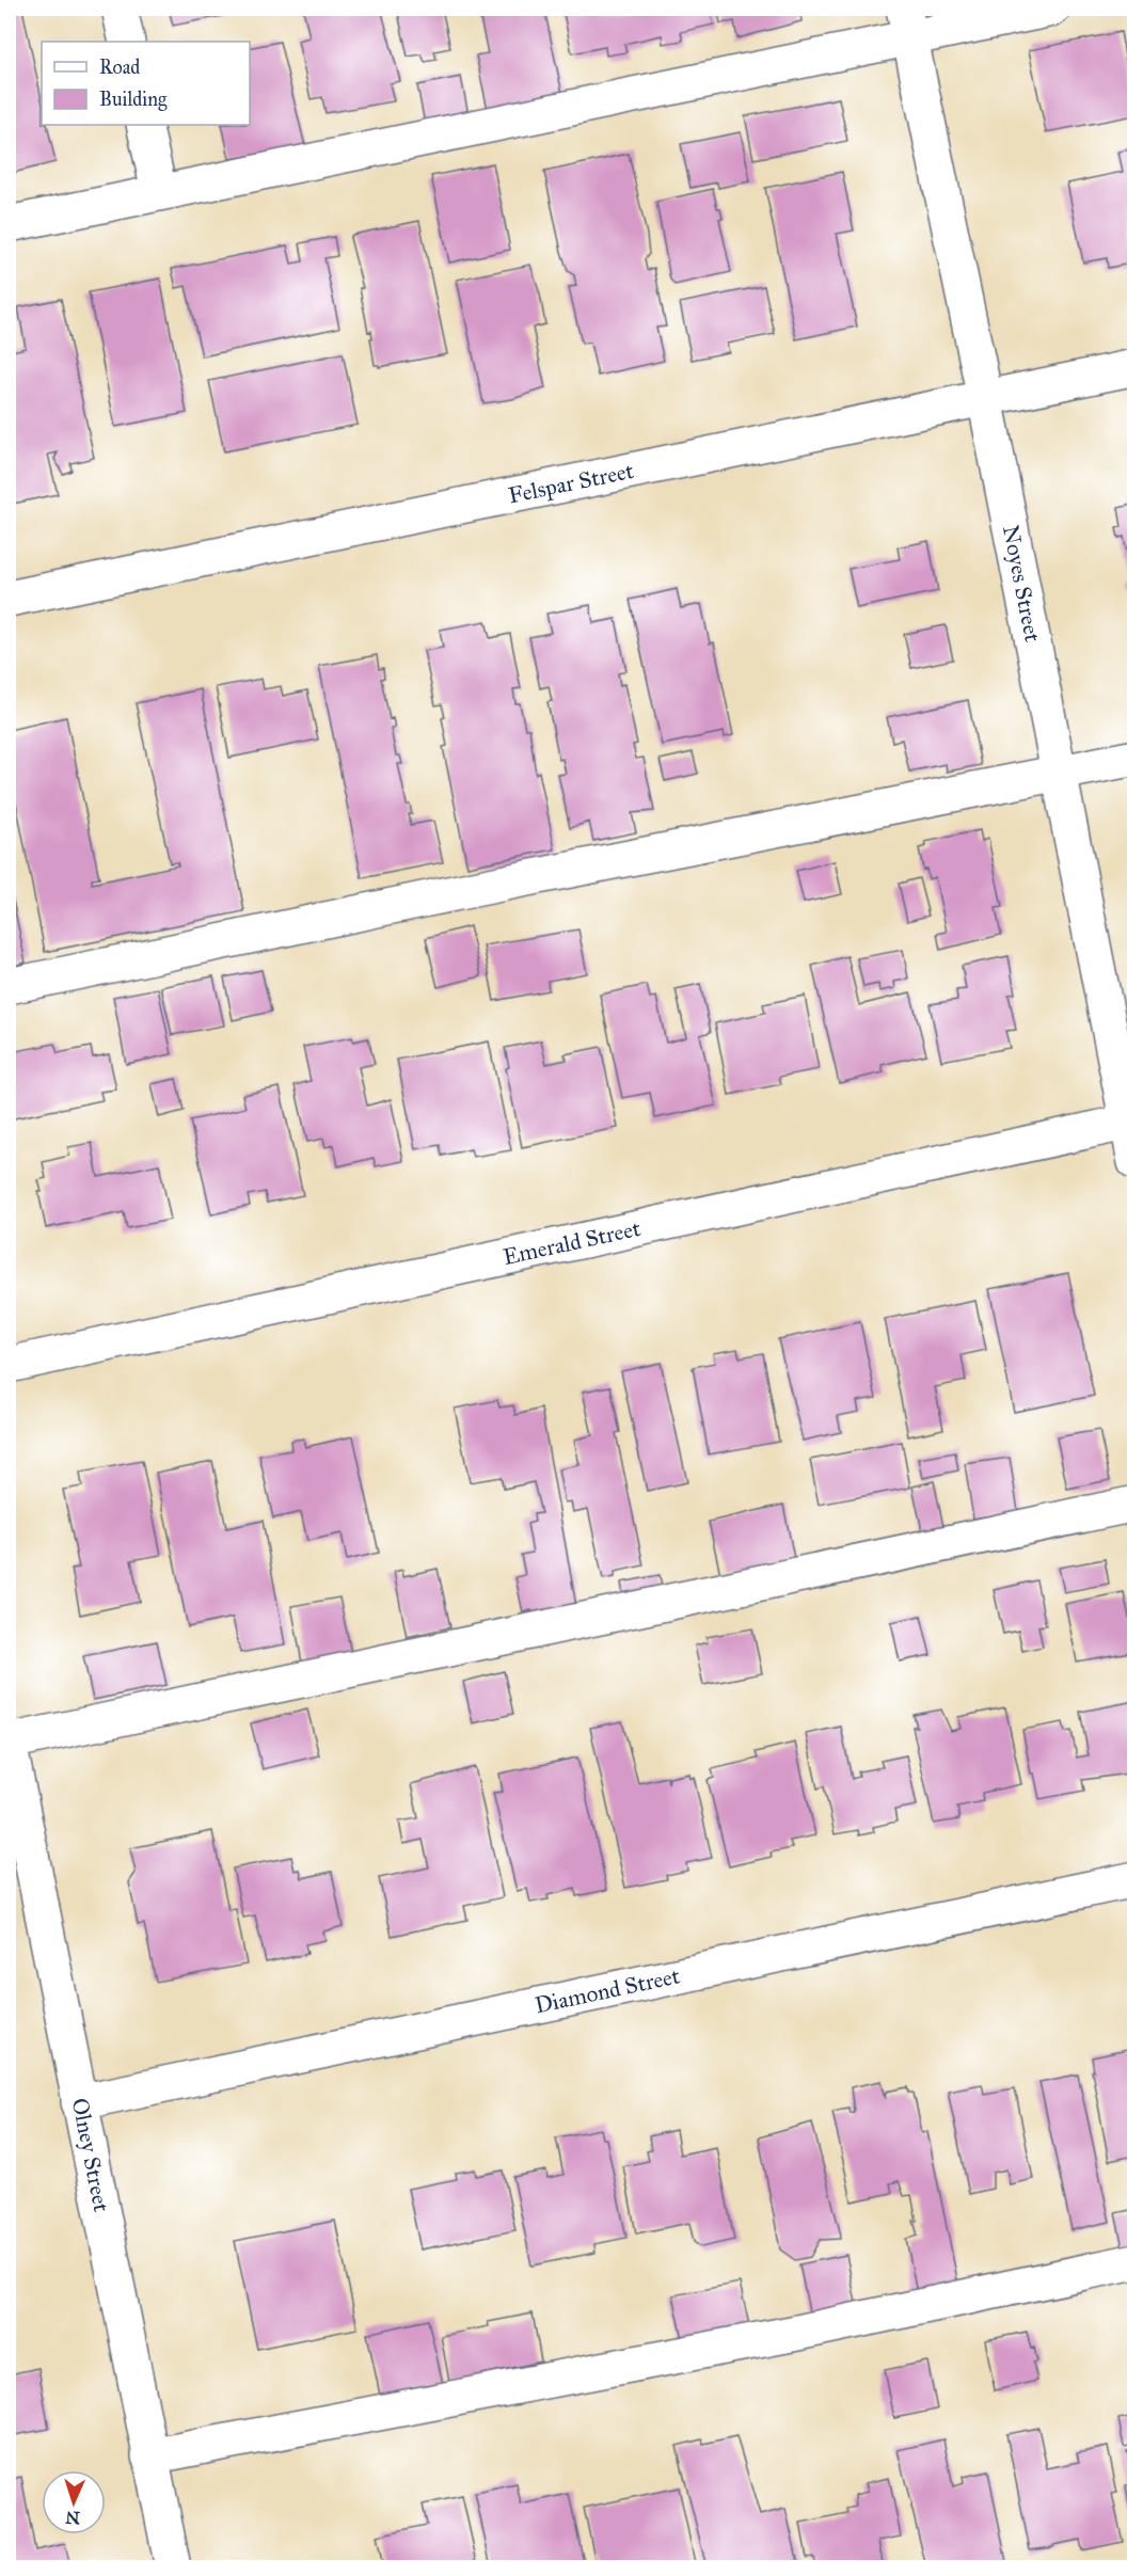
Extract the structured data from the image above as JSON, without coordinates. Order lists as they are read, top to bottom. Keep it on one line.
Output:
{"streets":{"street":["Felspar Street","Noyes Street","Emerald Street","Diamond Street","Olney Street"]},"crossings":[["Felspar Street","Noyes Street"],["Noyes Street","Emerald Street"],["Diamond Street","Olney Street"]],"legend":["Road","Building"],"north":"bottom"}
